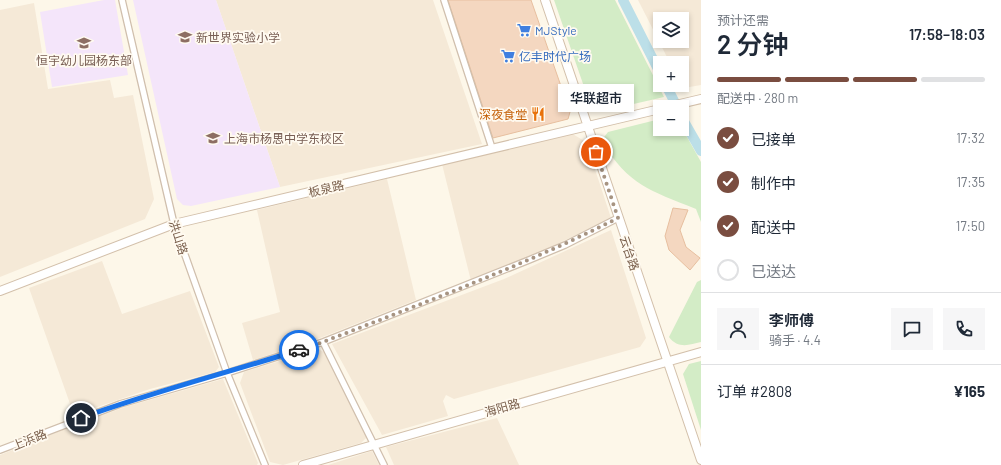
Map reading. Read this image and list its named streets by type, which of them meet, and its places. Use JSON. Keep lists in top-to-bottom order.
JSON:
{
  "streets": {
    "street": [
      "板泉路",
      "洪山路",
      "云台路",
      "海阳路",
      "上浜路"
    ]
  },
  "crossings": [
    ["板泉路", "洪山路"],
    ["板泉路", "云台路"],
    ["洪山路", "上浜路"],
    ["云台路", "海阳路"],
    ["云台路", "上浜路"]
  ],
  "places": {
    "supermarket": ["MJStyle", "亿丰时代广场"],
    "school or university": ["新世界实验小学", "恒宇幼儿园杨东部", "上海市杨思中学东校区"],
    "restaurant": ["深夜食堂"],
    "other": ["华联超市"]
  },
  "page": {
    "heading": ["2 分钟", "预计还需", "17:58–18:03"],
    "panel": [
      "李师傅",
      "骑手 · 4.4",
      "订单 #2808",
      "¥165"
    ],
    "map_buttons": ["+", "−"],
    "bar": "配送中 · 280 m",
    "bubble": "华联超市",
    "list": [
      ["已接单", "17:32"],
      ["制作中", "17:35"],
      ["配送中", "17:50"],
      "已送达"
    ]
  }
}
